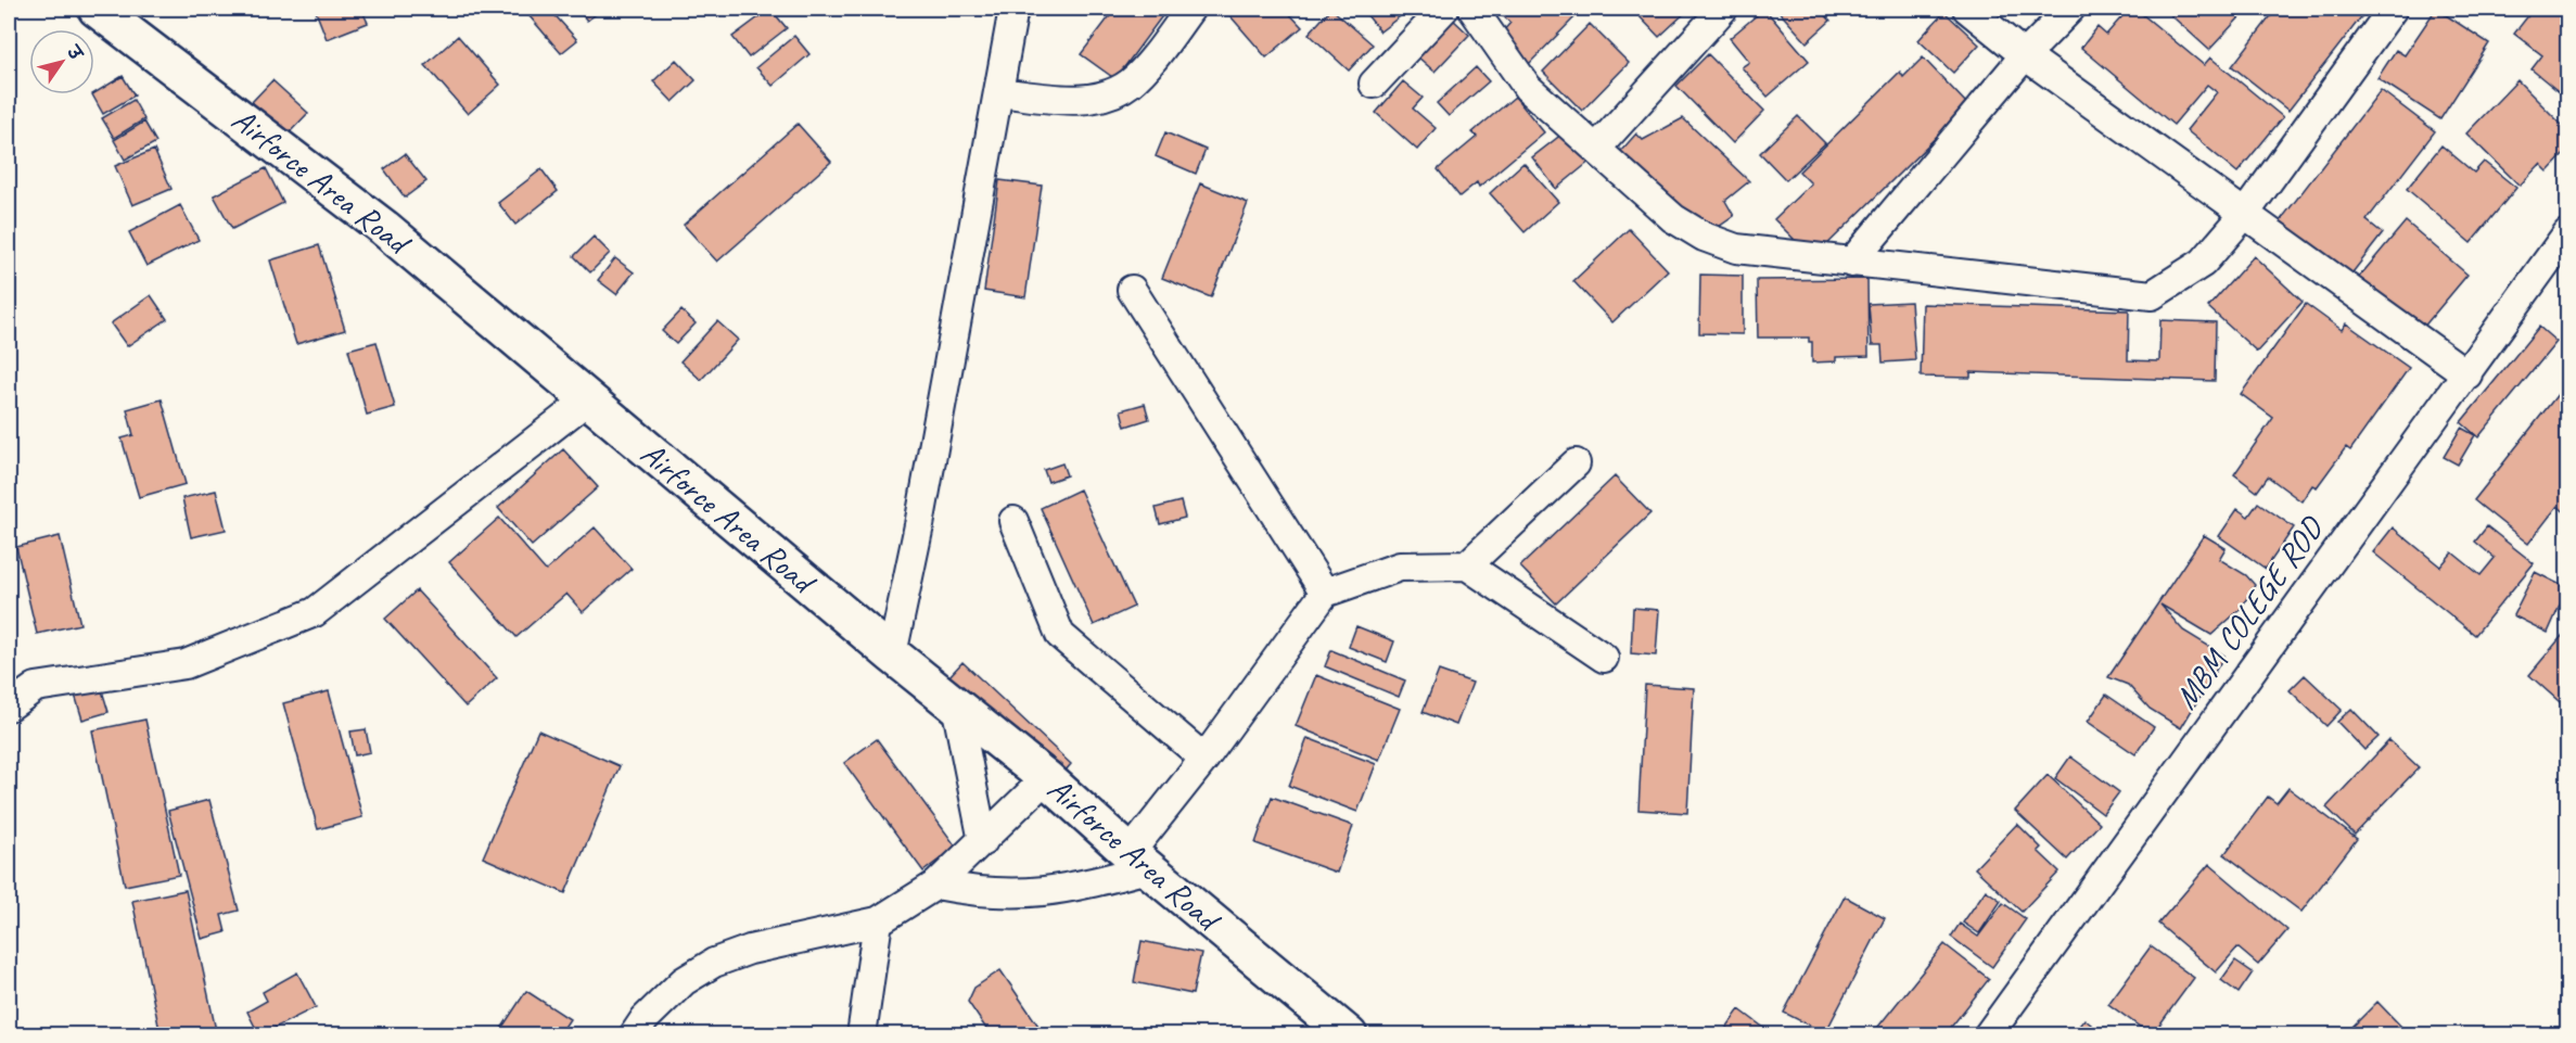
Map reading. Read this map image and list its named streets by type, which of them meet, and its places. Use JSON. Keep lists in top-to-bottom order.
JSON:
{
  "streets": {
    "street": ["Airforce Area Road", "MBM COLEGE ROD"]
  },
  "north": "top right"
}
